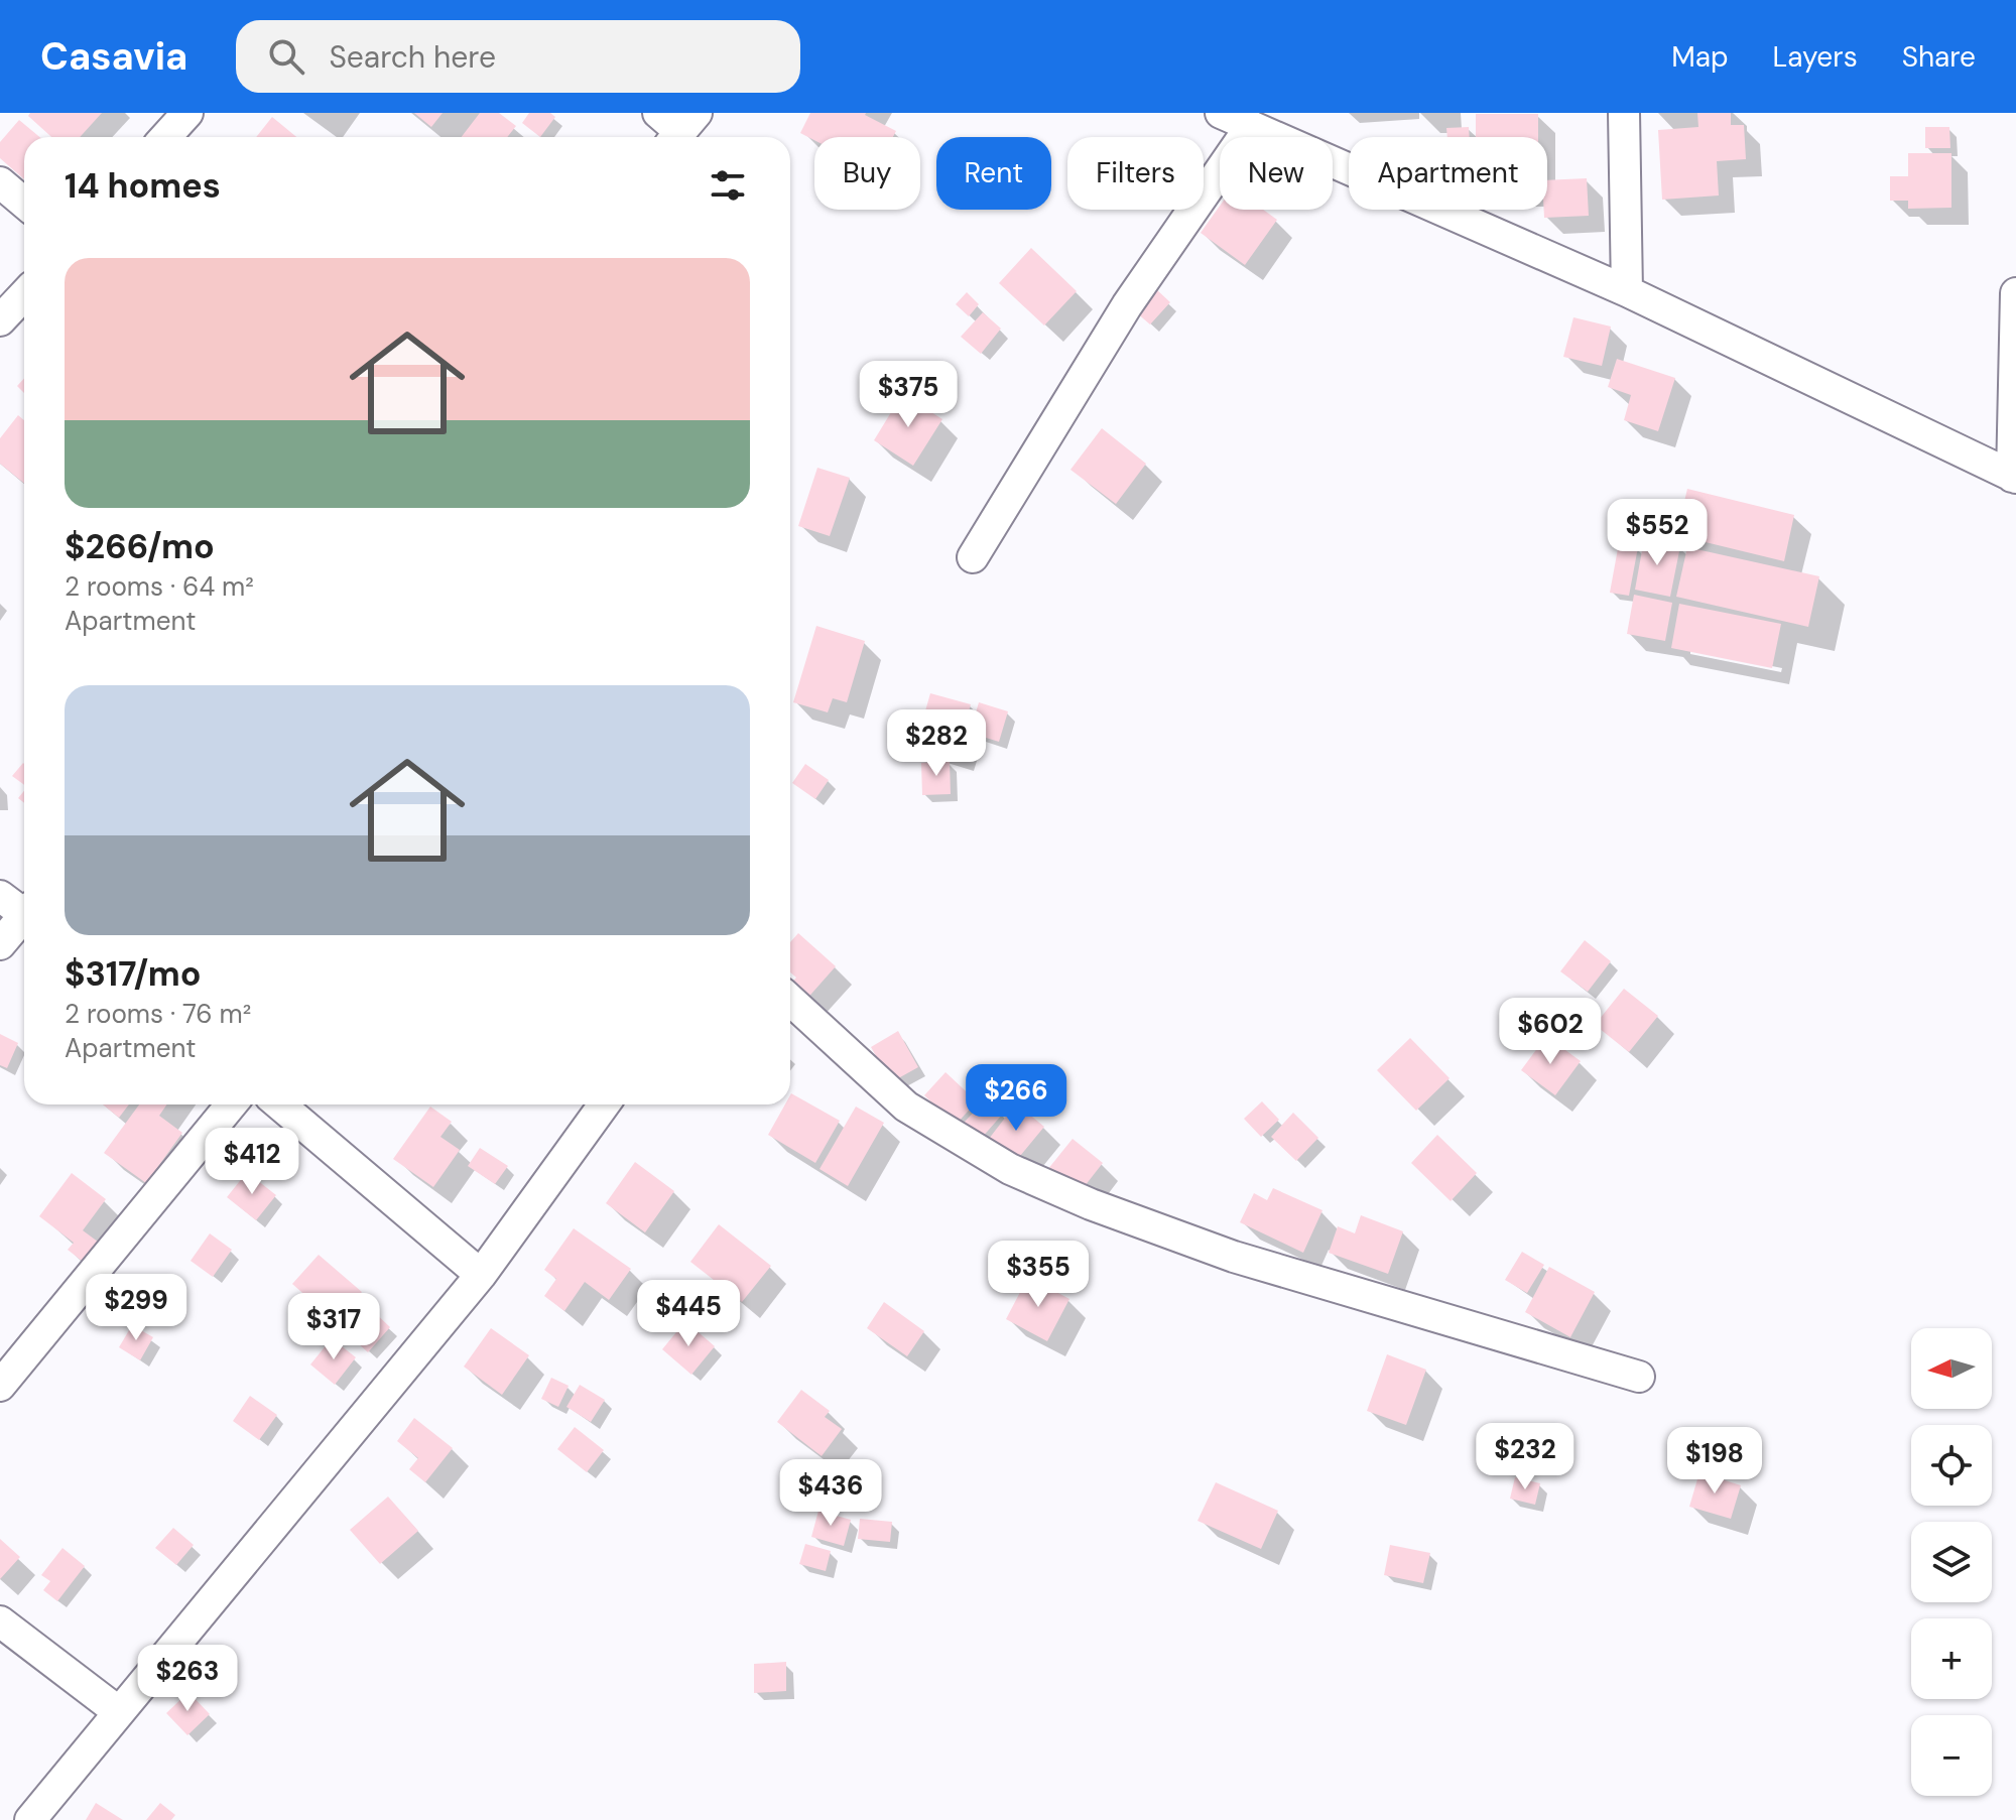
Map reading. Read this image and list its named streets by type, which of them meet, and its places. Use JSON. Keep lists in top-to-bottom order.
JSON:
{
  "north": "left",
  "page": {
    "header": "Casavia",
    "search": "Search here",
    "nav": ["Map", "Layers", "Share"],
    "chip": [
      "Buy",
      "Rent",
      "Filters",
      "New",
      "Apartment"
    ],
    "heading": "14 homes",
    "list": [
      {
        "name": "$266/mo",
        "note": "2 rooms · 64 m² · Apartment"
      },
      {
        "name": "$317/mo",
        "note": "2 rooms · 76 m² · Apartment"
      }
    ],
    "price": [
      "$375",
      "$552",
      "$282",
      "$602",
      "$266",
      "$412",
      "$355",
      "$299",
      "$445",
      "$317",
      "$232",
      "$198",
      "$436",
      "$263"
    ],
    "map_buttons": ["+", "−"]
  }
}
